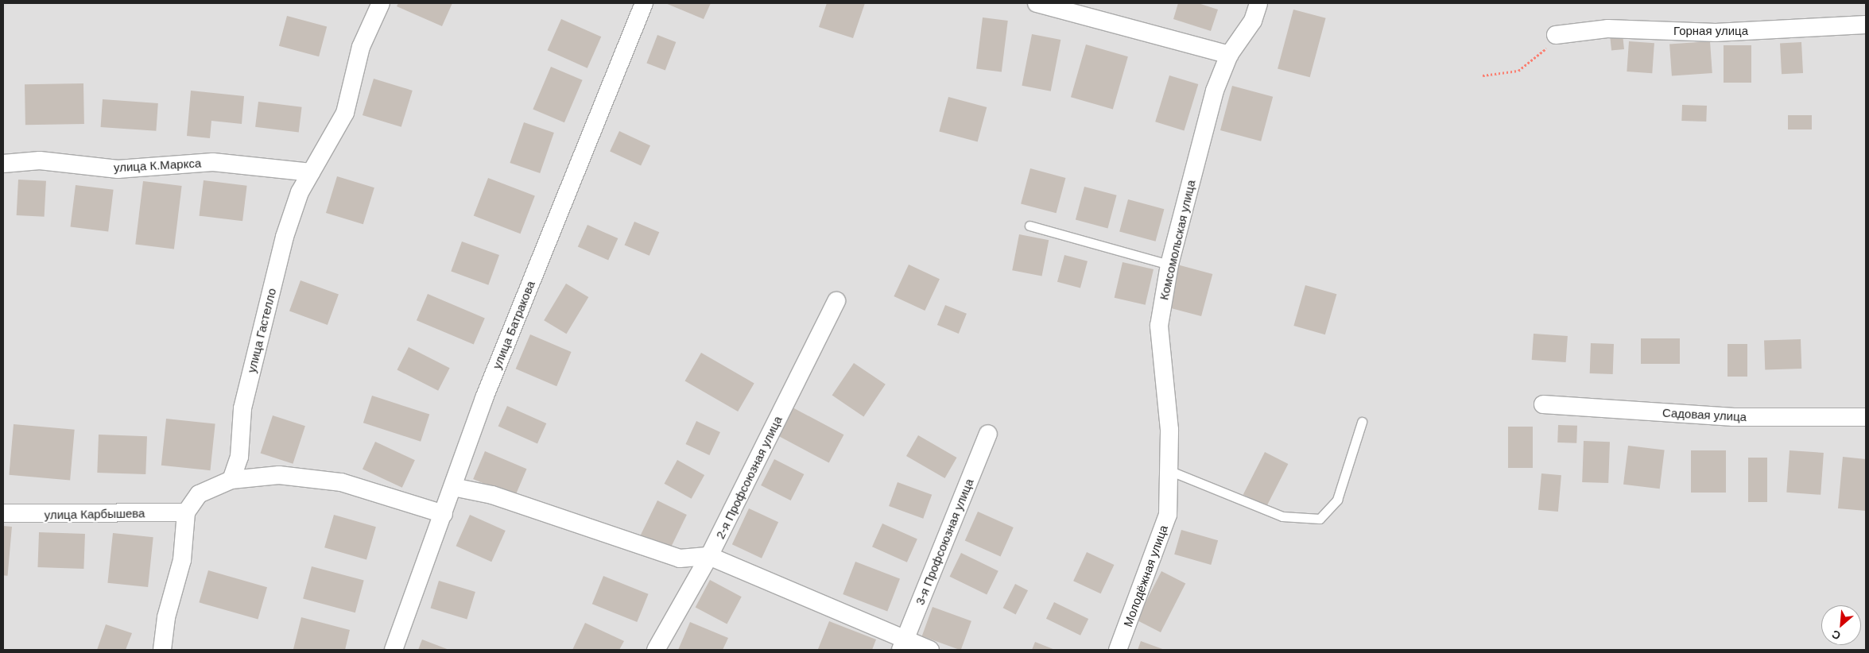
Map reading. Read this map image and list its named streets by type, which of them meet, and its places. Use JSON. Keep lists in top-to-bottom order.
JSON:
{
  "streets": {
    "street": [
      "Горная улица",
      "улица К.Маркса",
      "Комсомольская улица",
      "улица Батракова",
      "улица Гастелло",
      "Садовая улица",
      "2-я Профсоюзная улица",
      "улица Карбышева",
      "3-я Профсоюзная улица",
      "Молодёжная улица"
    ]
  },
  "crossings": [
    ["улица К.Маркса", "улица Гастелло"],
    ["Комсомольская улица", "Молодёжная улица"]
  ],
  "north": "bottom left"
}
